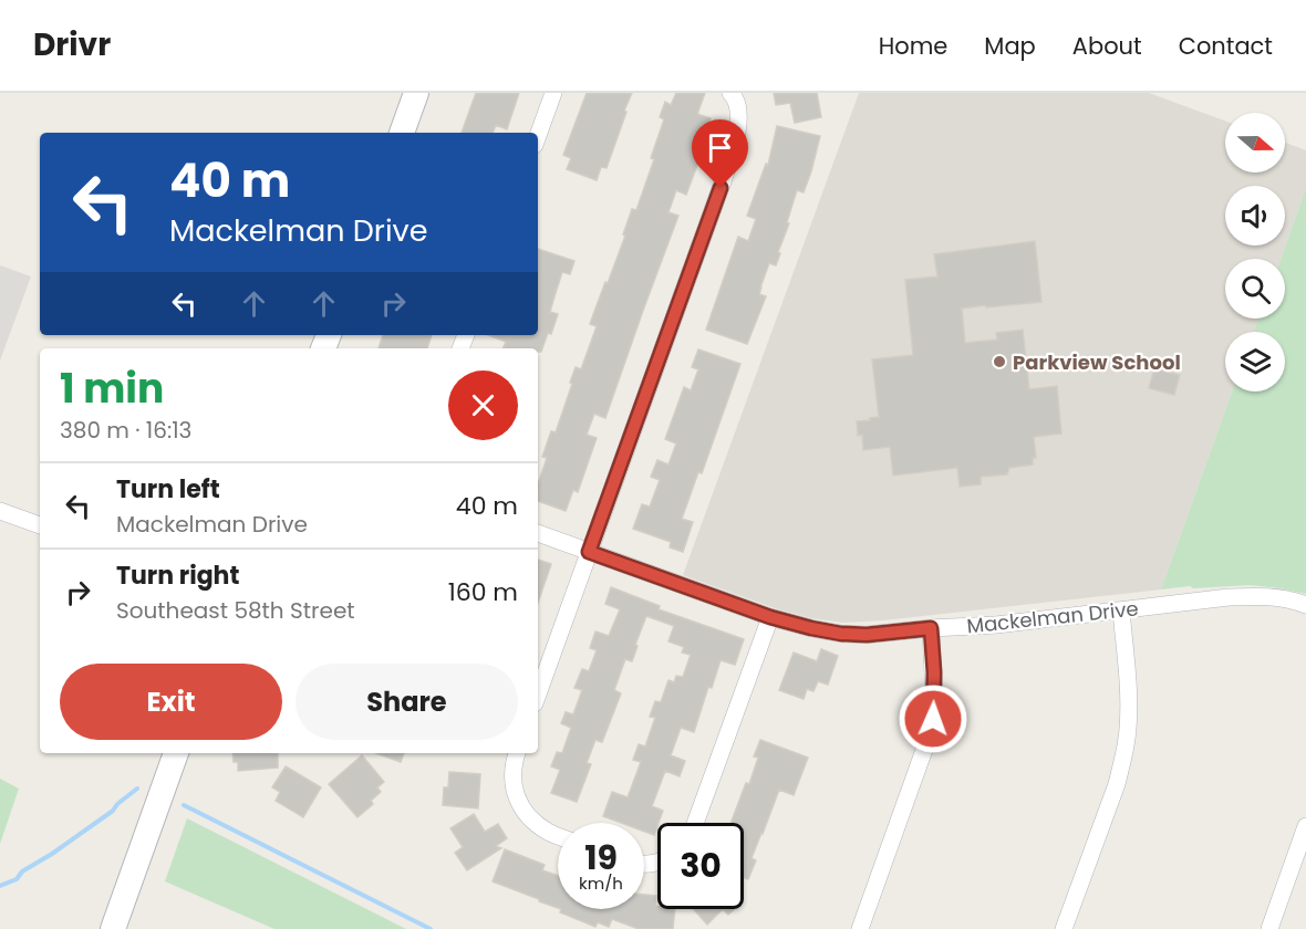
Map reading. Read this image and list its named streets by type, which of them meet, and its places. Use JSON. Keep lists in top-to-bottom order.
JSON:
{
  "streets": {
    "street": ["Mackelman Drive"]
  },
  "places": ["Parkview School"],
  "north": "right",
  "page": {
    "header": "Drivr",
    "nav": [
      "Home",
      "Map",
      "About",
      "Contact"
    ],
    "turn": ["40 m", "Mackelman Drive"],
    "heading": ["1 min", "380 m · 16:13"],
    "list": [
      {
        "name": "Turn left",
        "note": "Mackelman Drive",
        "value": "40 m"
      },
      {
        "name": "Turn right",
        "note": "Southeast 58th Street",
        "value": "160 m"
      }
    ],
    "buttons": ["Exit", "Share"],
    "speed": "19 km/h",
    "limit": "30"
  }
}
